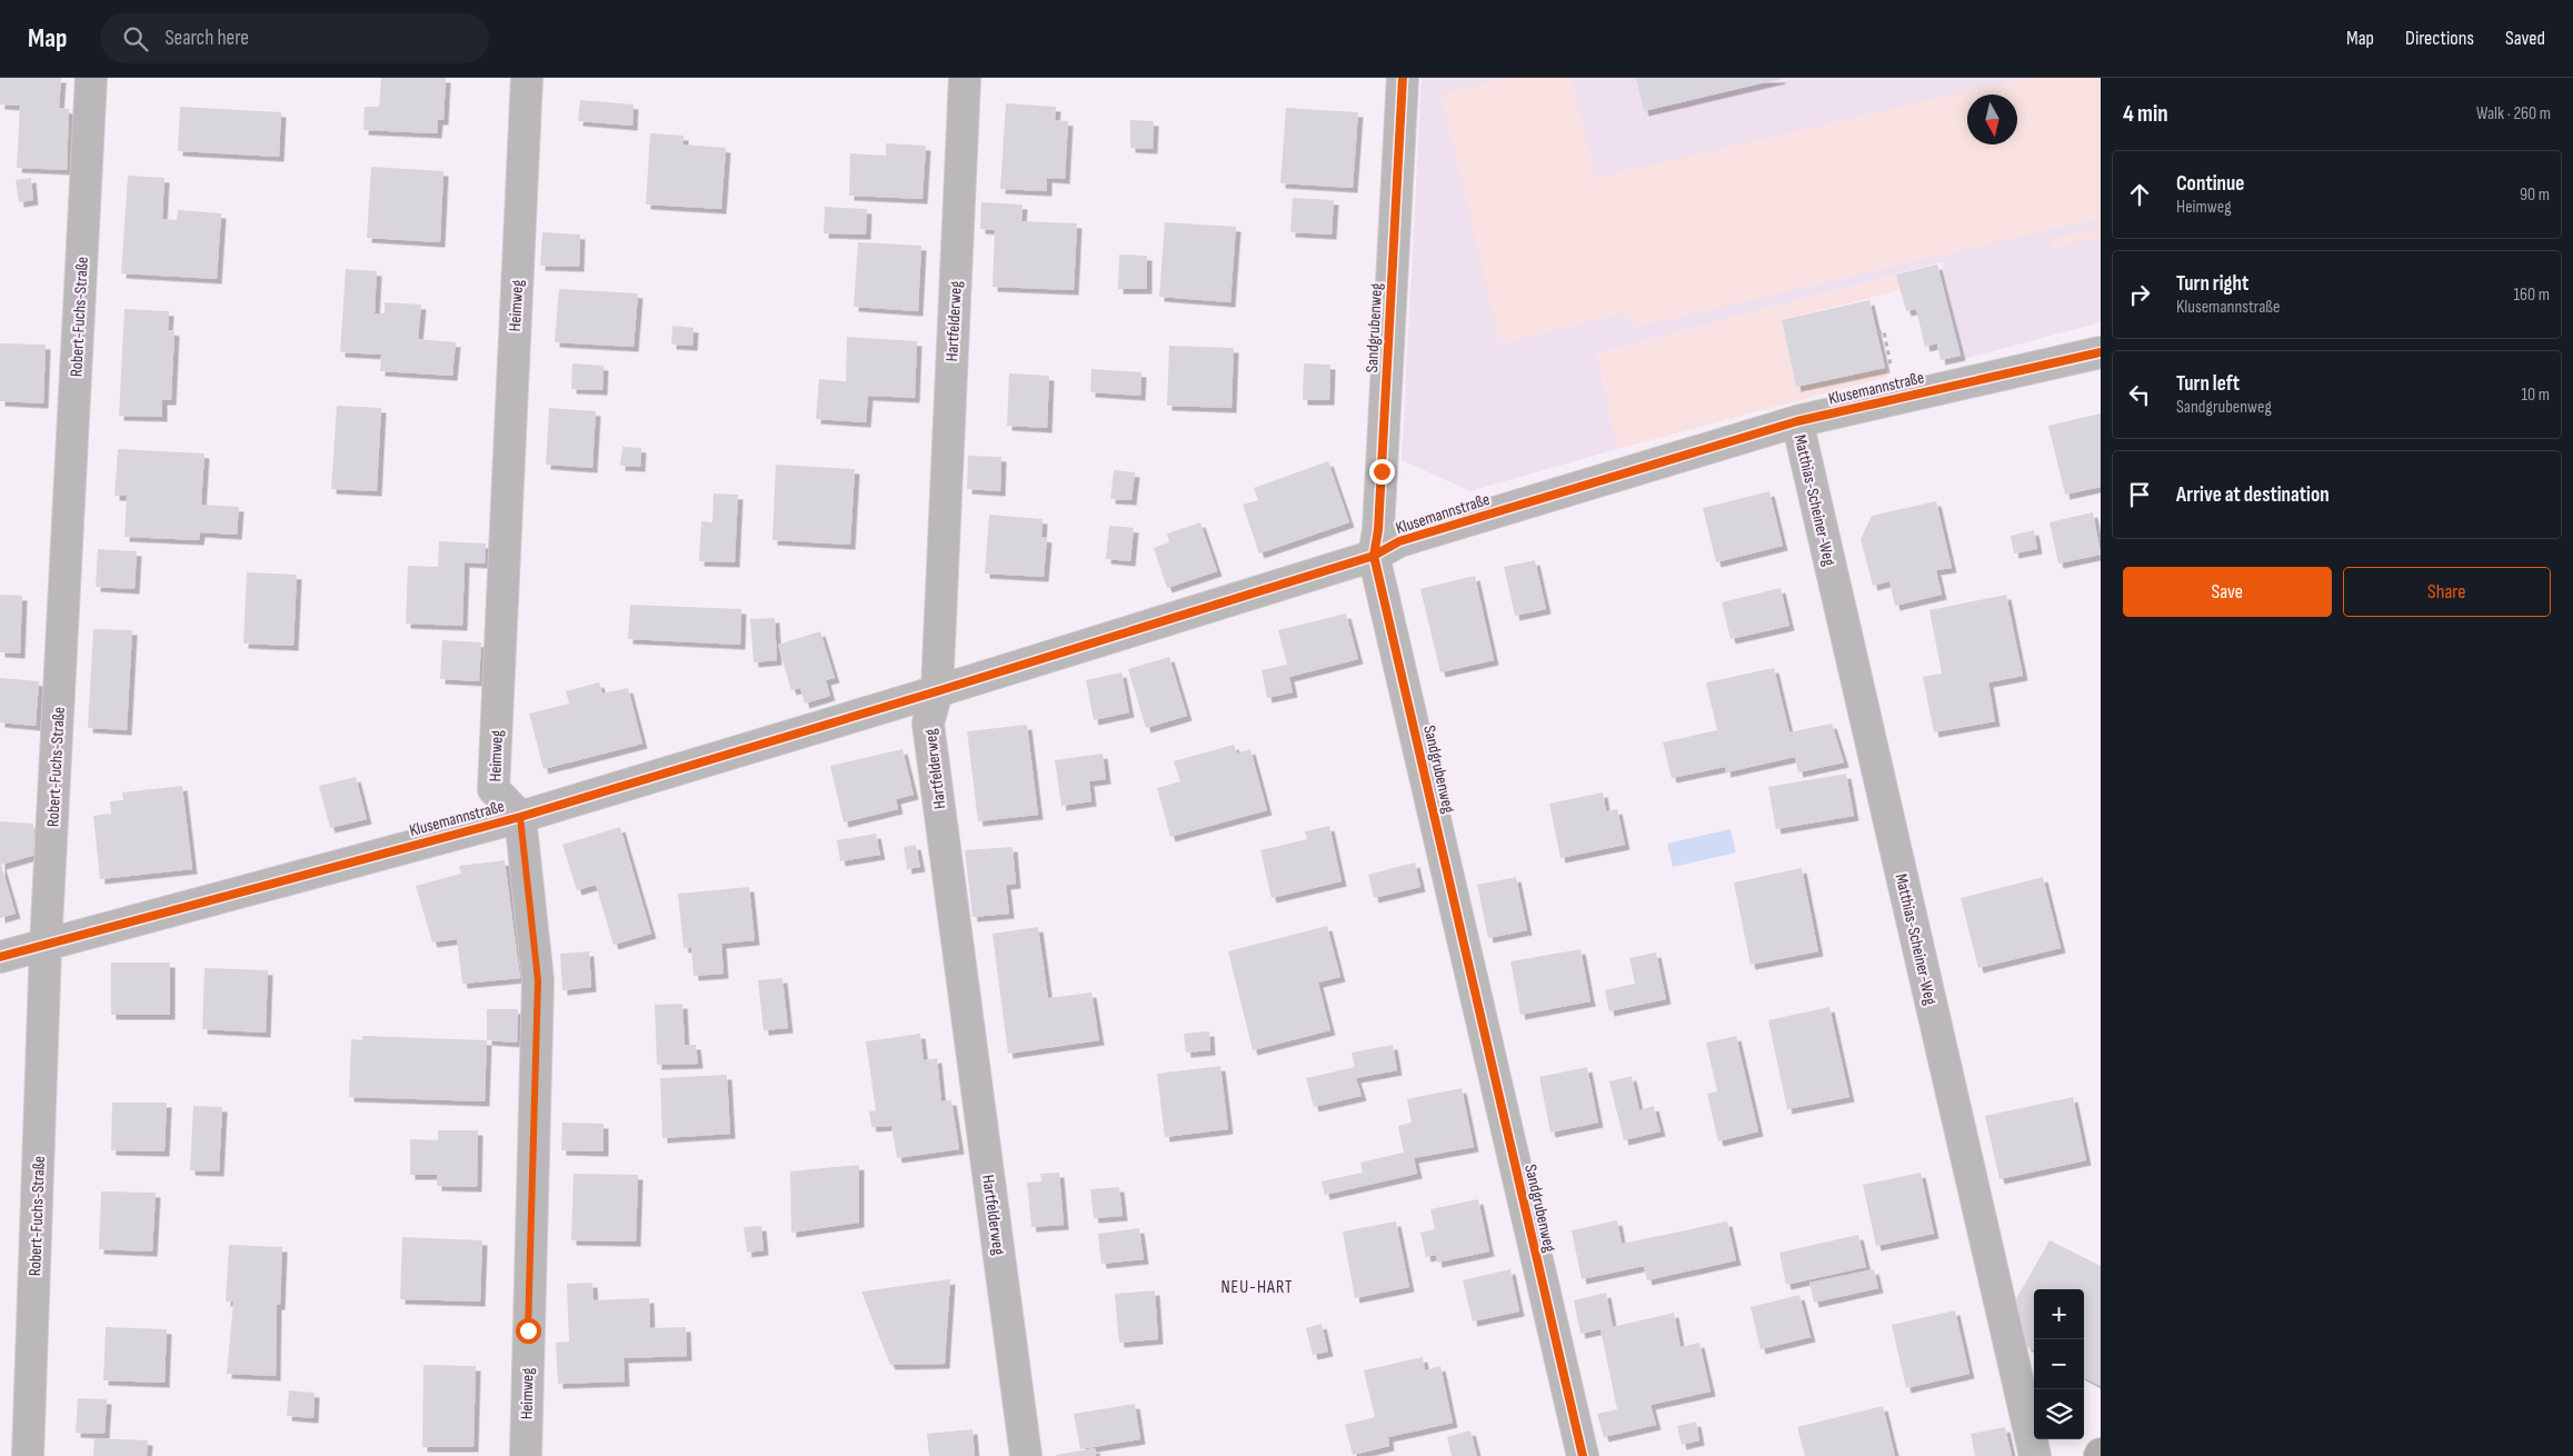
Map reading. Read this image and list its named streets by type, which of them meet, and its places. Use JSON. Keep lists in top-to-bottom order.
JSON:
{
  "streets": {
    "street": [
      "Heimweg",
      "Robert-Fuchs-Straße",
      "Hartfelderweg",
      "Sandgrubenweg",
      "Klusemannstraße",
      "Matthias-Scheiner-Weg"
    ]
  },
  "crossings": [
    ["Heimweg", "Klusemannstraße"],
    ["Robert-Fuchs-Straße", "Klusemannstraße"],
    ["Hartfelderweg", "Klusemannstraße"],
    ["Sandgrubenweg", "Klusemannstraße"],
    ["Klusemannstraße", "Matthias-Scheiner-Weg"]
  ],
  "districts": ["NEU-HART"],
  "north": "bottom",
  "page": {
    "header": "Map",
    "search": "Search here",
    "nav": ["Map", "Directions", "Saved"],
    "heading": ["4 min", "Walk · 260 m"],
    "list": [
      ["Continue", "Heimweg", "90 m"],
      ["Turn right", "Klusemannstraße", "160 m"],
      ["Turn left", "Sandgrubenweg", "10 m"],
      "Arrive at destination"
    ],
    "buttons": ["Save", "Share"],
    "map_buttons": ["+", "−"]
  }
}
